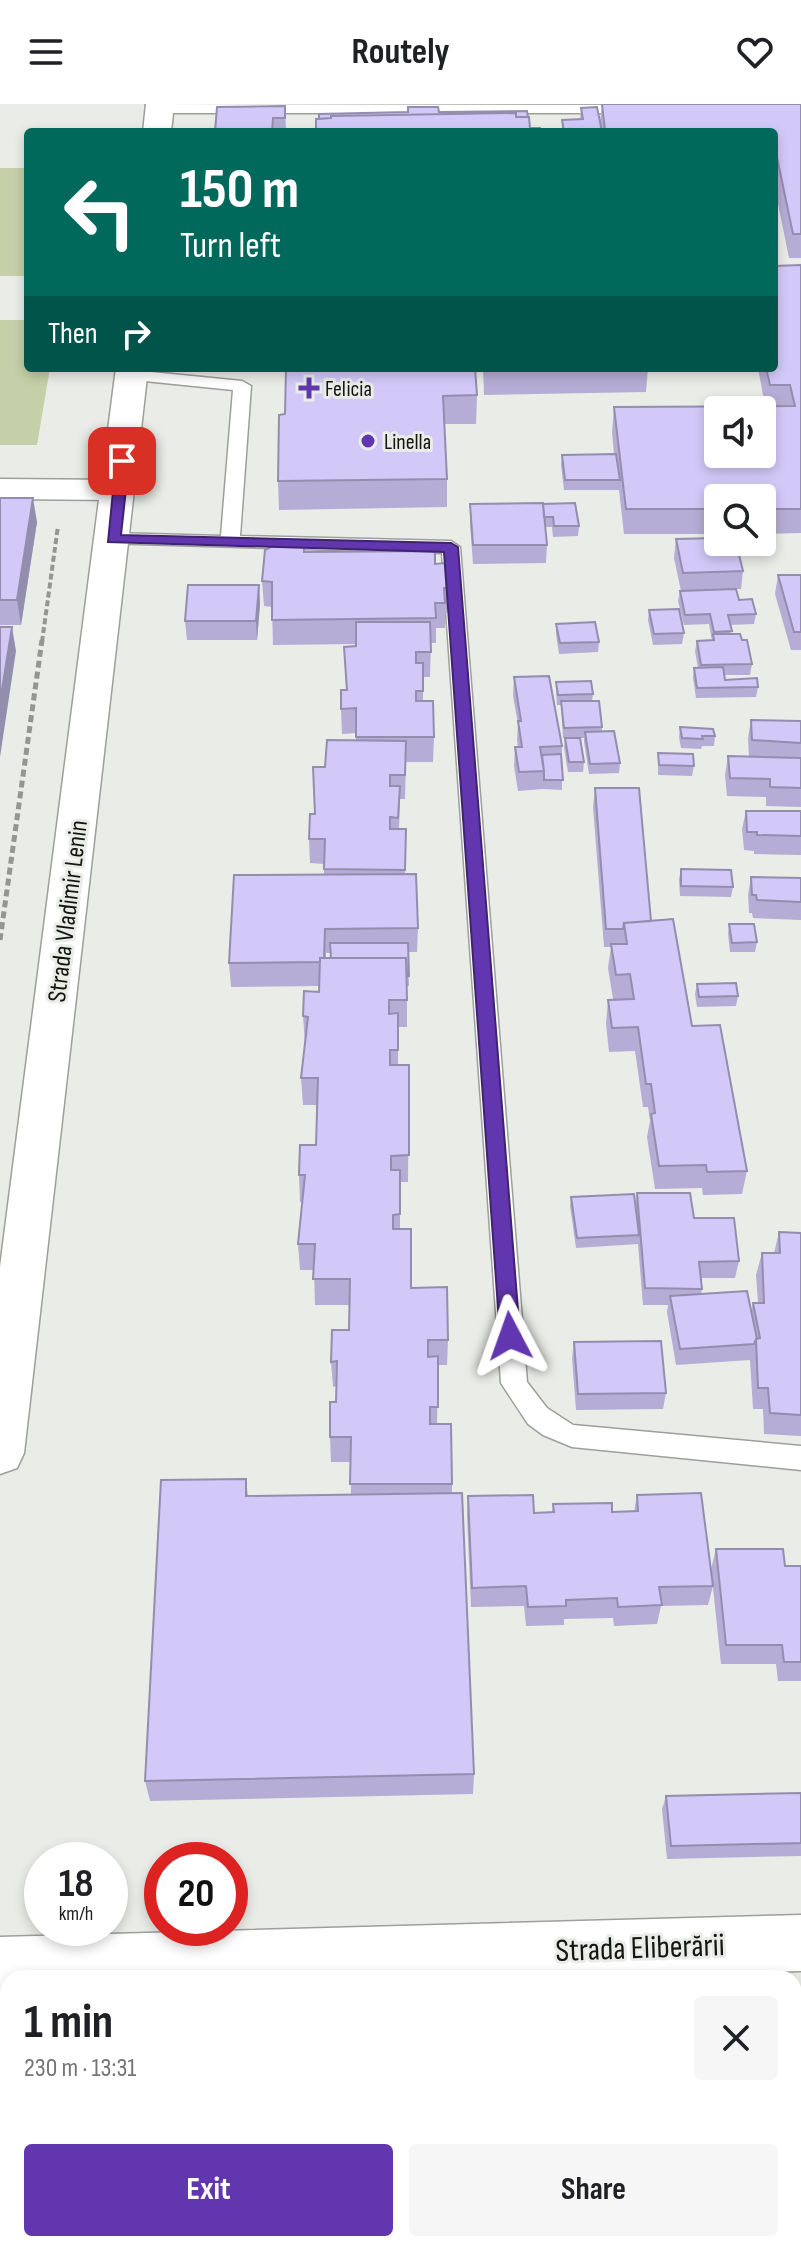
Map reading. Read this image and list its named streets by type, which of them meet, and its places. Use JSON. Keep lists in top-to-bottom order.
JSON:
{
  "streets": {
    "main road": ["Strada Vladimir Lenin", "Strada Eliberării"]
  },
  "places": {
    "health": ["Felicia"],
    "other": ["Linella"]
  },
  "page": {
    "header": "Routely",
    "turn": ["150 m", "Turn left"],
    "then": "Then",
    "speed": "18 km/h",
    "limit": "20",
    "heading": ["1 min", "230 m · 13:31"],
    "buttons": ["Exit", "Share"]
  }
}
